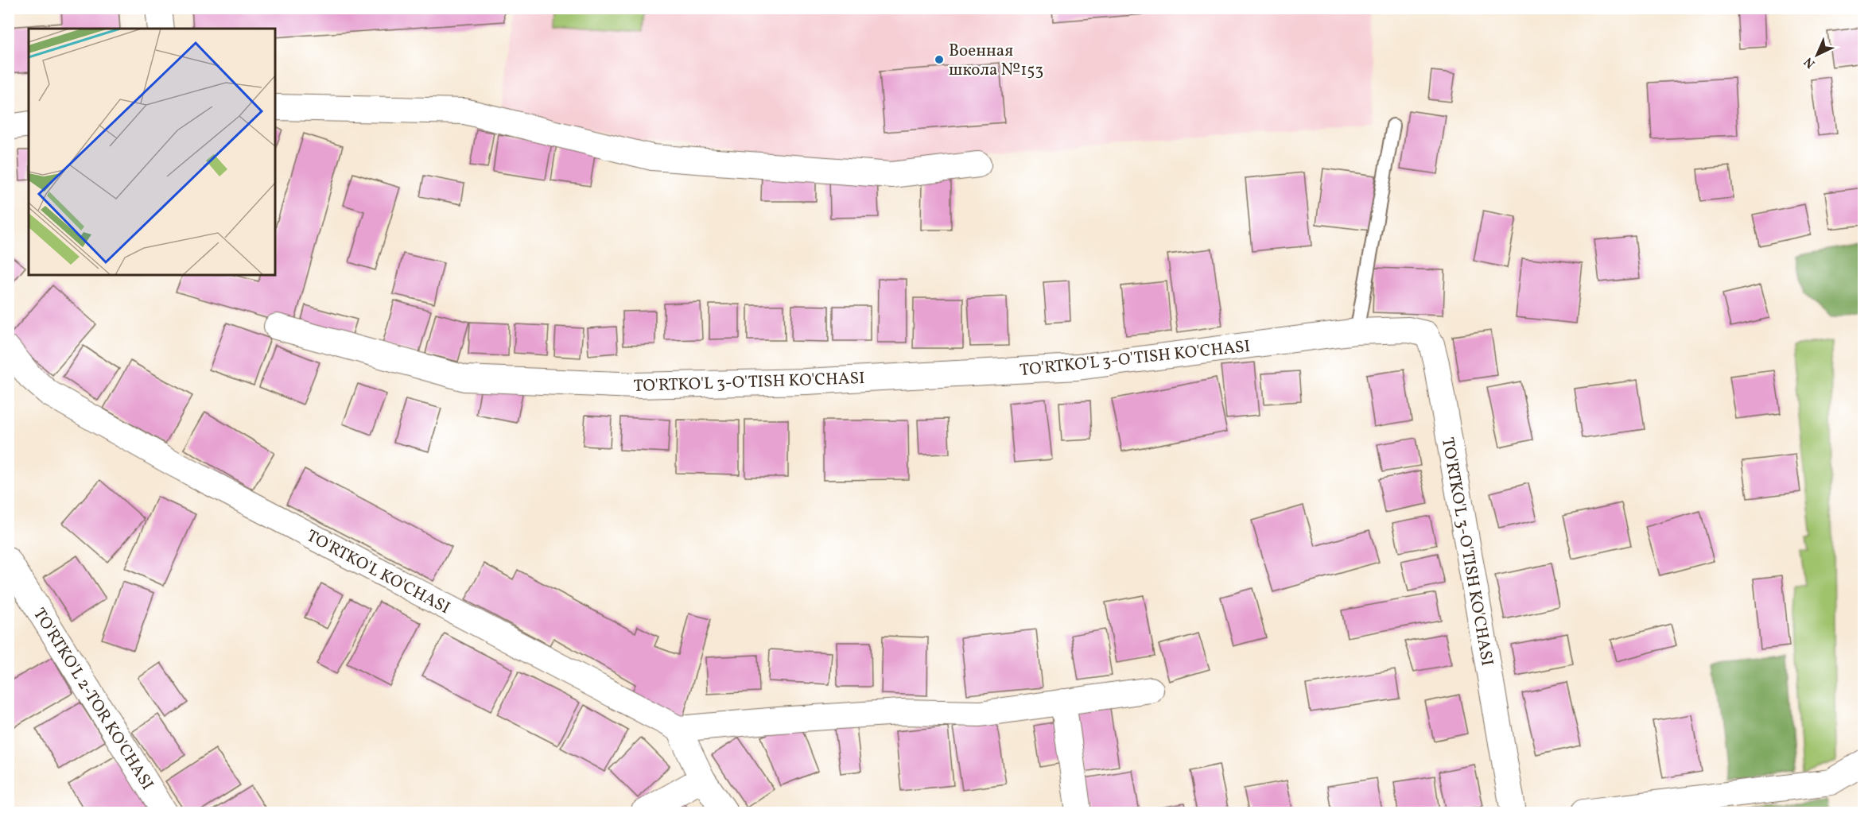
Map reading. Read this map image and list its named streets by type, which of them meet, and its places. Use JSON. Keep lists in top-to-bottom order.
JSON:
{
  "streets": {
    "street": ["TO'RTKO'L 3-O'TISH KO'CHASI", "TO'RTKO'L KO'CHASI", "TO'RTKO'L 2-TOR KO'CHASI"]
  },
  "places": ["Военная школа №153"],
  "north": "bottom left"
}
